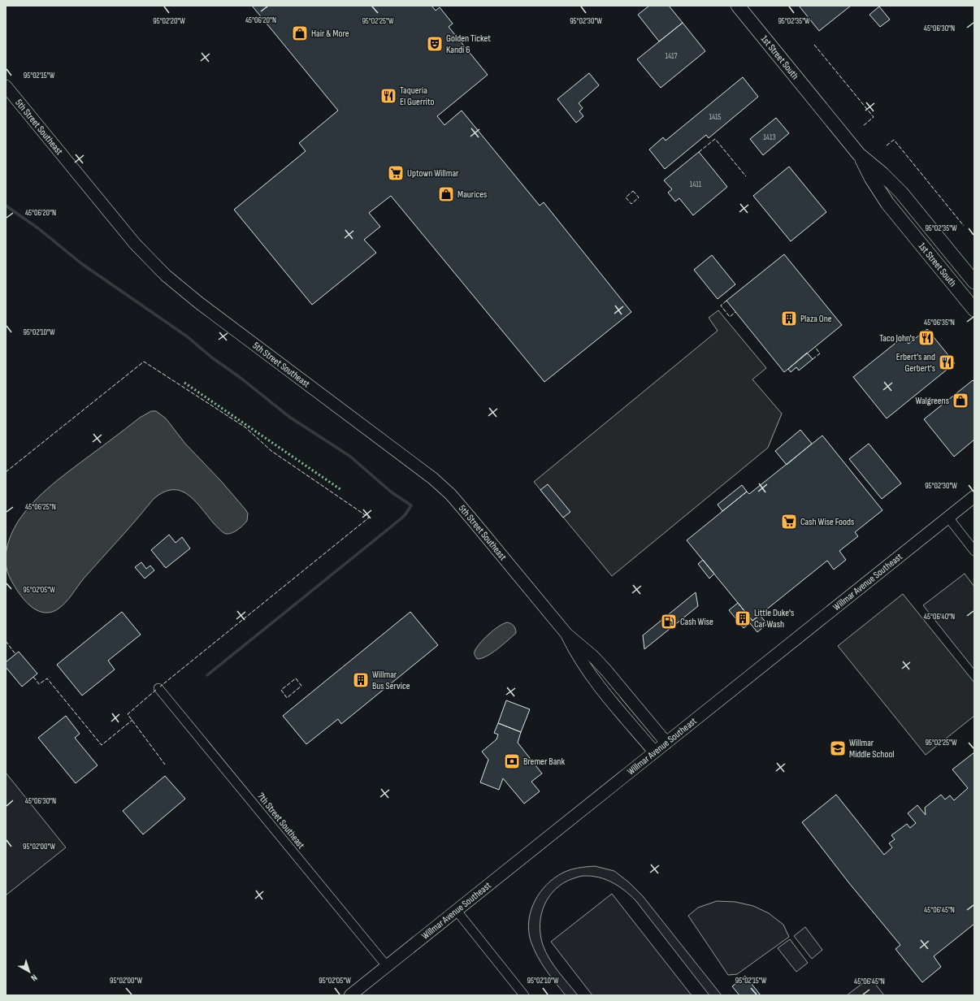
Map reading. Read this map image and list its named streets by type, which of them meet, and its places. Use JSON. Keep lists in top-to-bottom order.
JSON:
{
  "streets": {
    "main road": ["1st Street South"],
    "street": ["5th Street Southeast", "Willmar Avenue Southeast", "7th Street Southeast"]
  },
  "crossings": [
    ["5th Street Southeast", "Willmar Avenue Southeast"],
    ["Willmar Avenue Southeast", "7th Street Southeast"]
  ],
  "places": {
    "shop": ["Hair & More", "Maurices", "Walgreens"],
    "theatre": ["Golden Ticket Kandi 6"],
    "restaurant": ["Taqueria El Guerrito", "Taco John's", "Erbert's and Gerbert's"],
    "supermarket": ["Uptown Willmar", "Cash Wise Foods"],
    "building": ["Plaza One", "Little Duke's Car Wash", "Willmar Bus Service"],
    "fuel station": ["Cash Wise"],
    "school or university": ["Willmar Middle School"],
    "bank": ["Bremer Bank"]
  },
  "house_numbers": [
    "1417",
    "1415",
    "1413",
    "1411"
  ],
  "north": "bottom right",
  "coordinates": [
    "45°06'20\"N",
    "95°02'20\"W",
    "95°02'25\"W",
    "95°02'35\"W",
    "95°02'30\"W",
    "45°06'30\"N",
    "95°02'15\"W",
    "45°06'35\"N",
    "95°02'10\"W",
    "45°06'25\"N",
    "95°02'05\"W",
    "45°06'40\"N",
    "95°02'00\"W",
    "45°06'45\"N"
  ]
}
